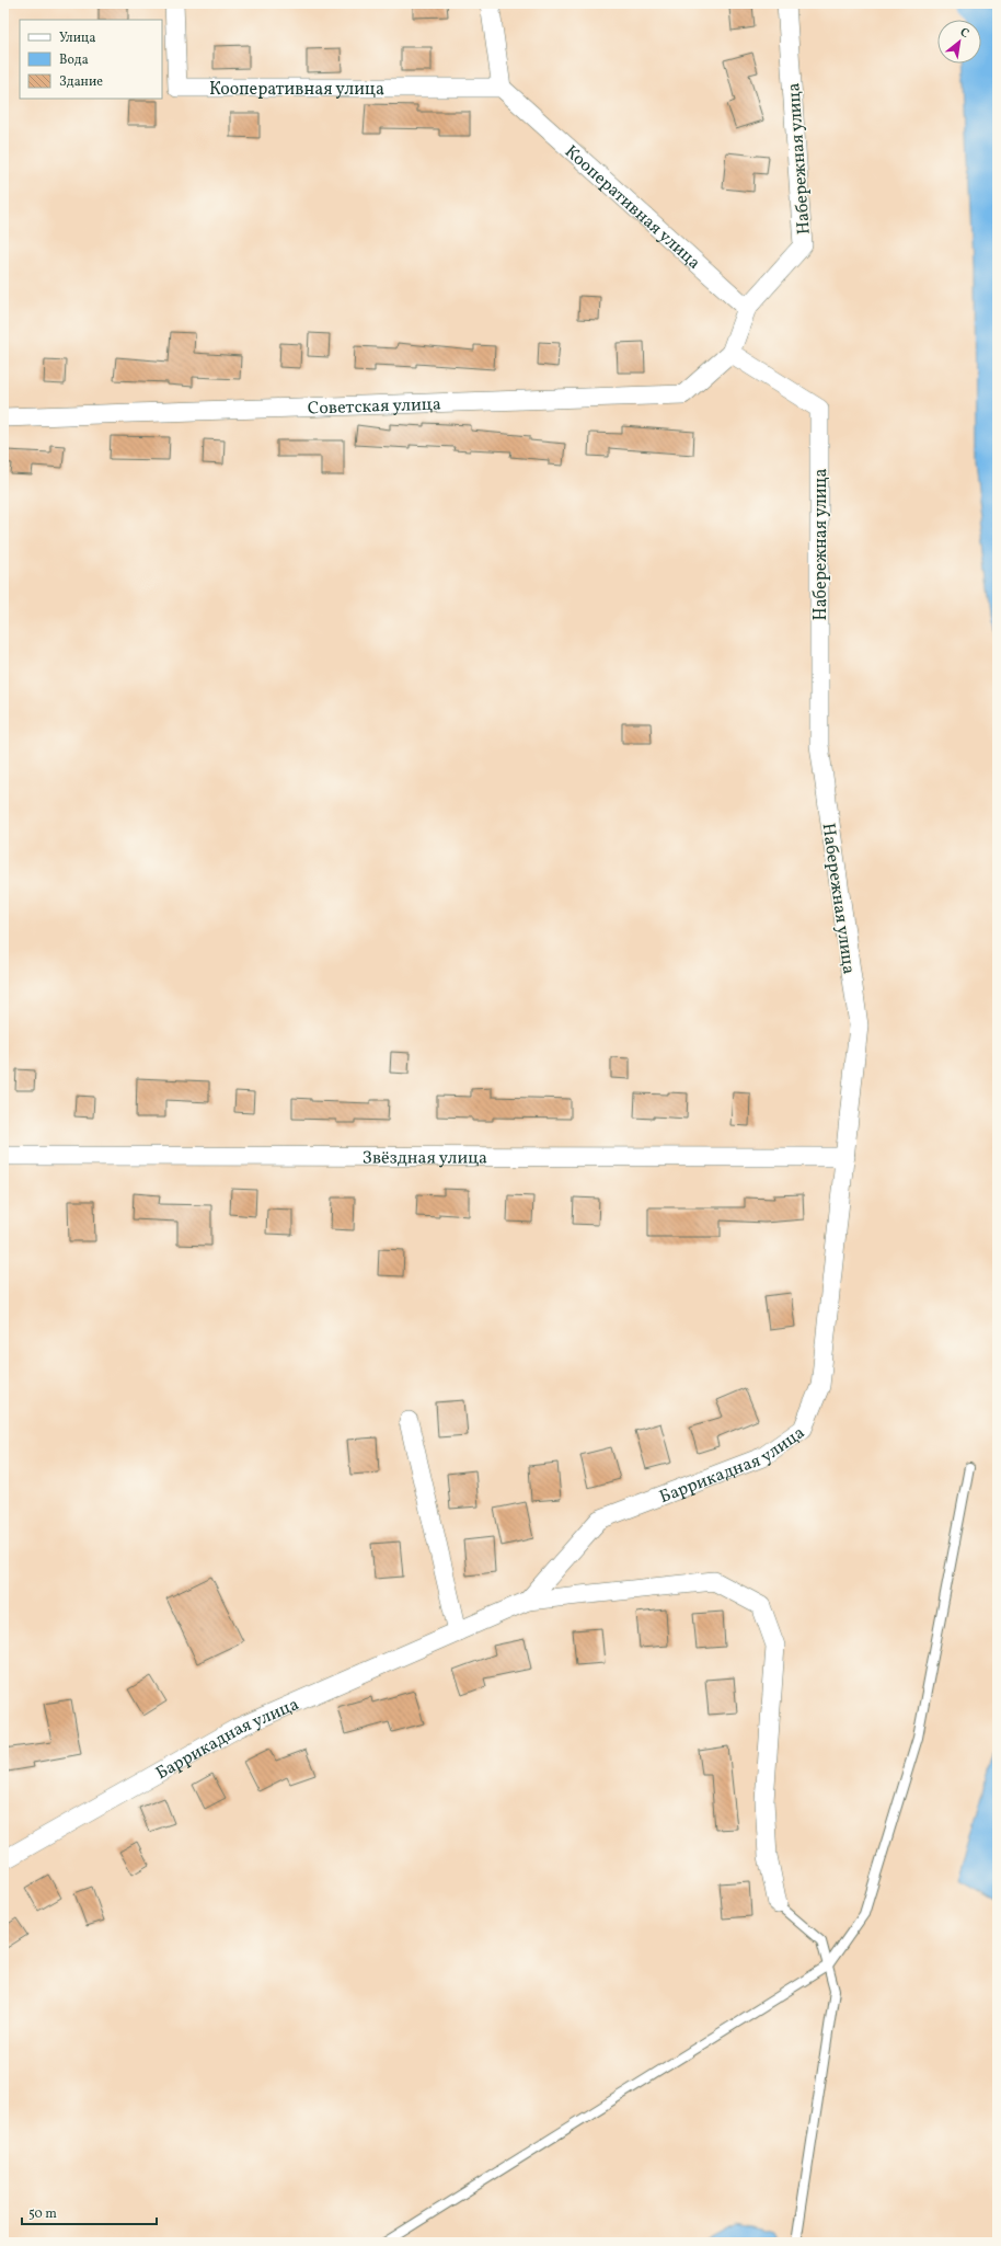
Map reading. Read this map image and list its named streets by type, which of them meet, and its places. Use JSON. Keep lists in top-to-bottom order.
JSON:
{
  "streets": {
    "street": [
      "Кооперативная улица",
      "Набережная улица",
      "Советская улица",
      "Звёздная улица",
      "Баррикадная улица"
    ]
  },
  "crossings": [
    ["Кооперативная улица", "Набережная улица"],
    ["Набережная улица", "Советская улица"],
    ["Набережная улица", "Звёздная улица"],
    ["Набережная улица", "Баррикадная улица"],
    ["Звёздная улица", "Баррикадная улица"]
  ],
  "legend": ["Улица", "Вода", "Здание"],
  "scale_bar": "50 m",
  "north": "top right"
}
